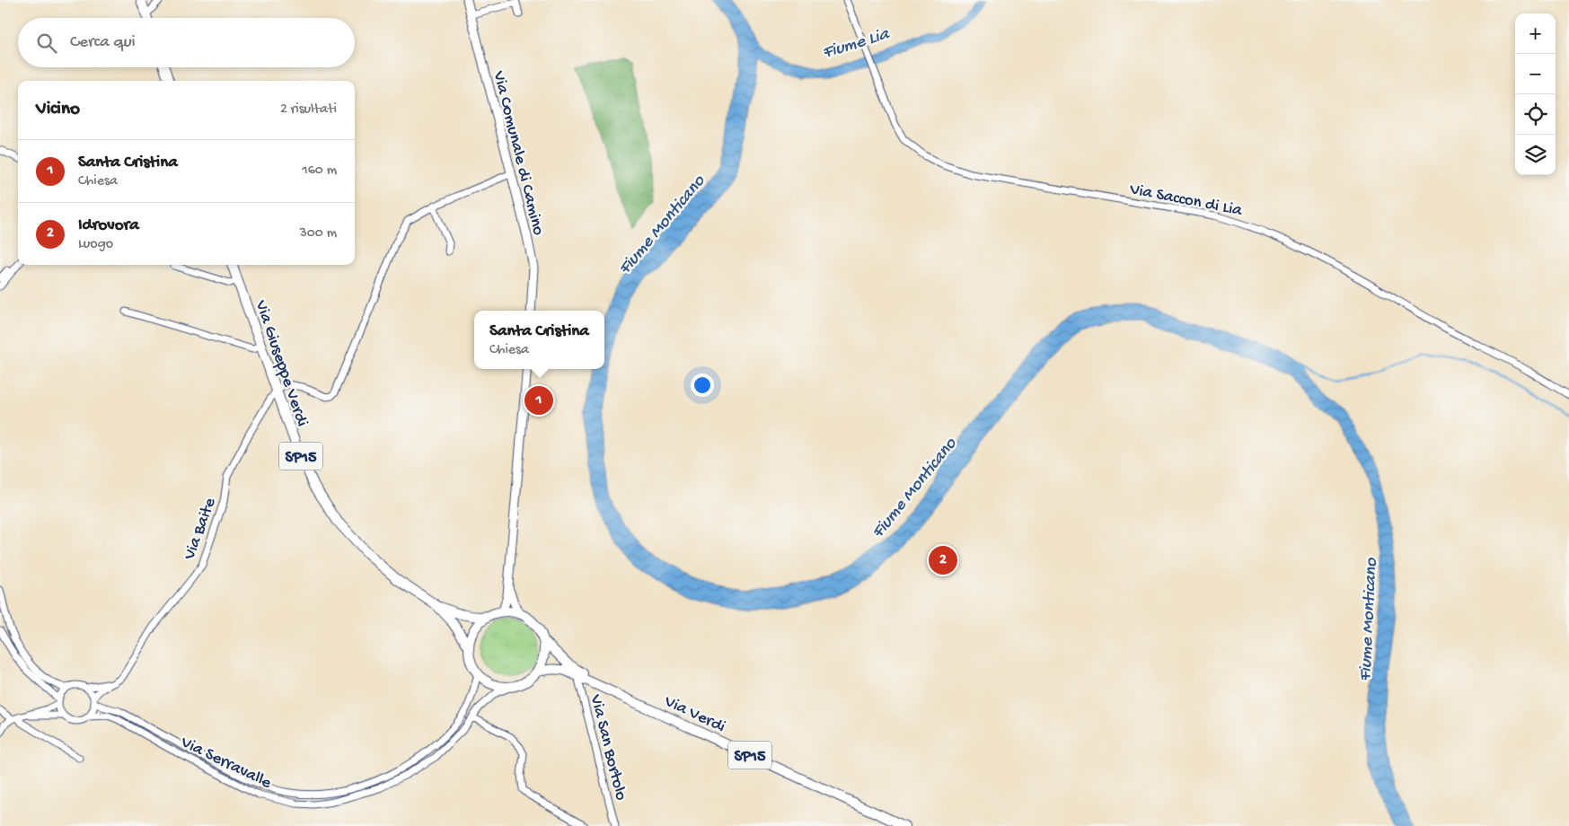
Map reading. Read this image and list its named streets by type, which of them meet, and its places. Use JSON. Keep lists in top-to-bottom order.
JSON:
{
  "streets": {
    "main road": ["Via Giuseppe Verdi", "SP15", "Via Verdi"],
    "street": [
      "Via Comunale di Camino",
      "Via Saccon di Lia",
      "Via Baite",
      "Via San Bortolo",
      "Via Serravalle"
    ]
  },
  "crossings": [
    ["Via Giuseppe Verdi", "SP15"],
    ["Via Giuseppe Verdi", "Via Baite"],
    ["SP15", "Via Verdi"],
    ["SP15", "Via San Bortolo"],
    ["SP15", "Via Serravalle"],
    ["Via Baite", "Via Serravalle"]
  ],
  "water": ["Fiume Lia", "Fiume Monticano"],
  "page": {
    "map_buttons": ["+", "−"],
    "search": "Cerca qui",
    "heading": ["Vicino", "2 risultati"],
    "list": [
      {
        "mark": "1",
        "name": "Santa Cristina",
        "note": "Chiesa",
        "value": "160 m"
      },
      {
        "mark": "2",
        "name": "Idrovora",
        "note": "Luogo",
        "value": "300 m"
      }
    ],
    "popup": ["Santa Cristina", "Chiesa"],
    "pins": ["1", "2"]
  }
}
